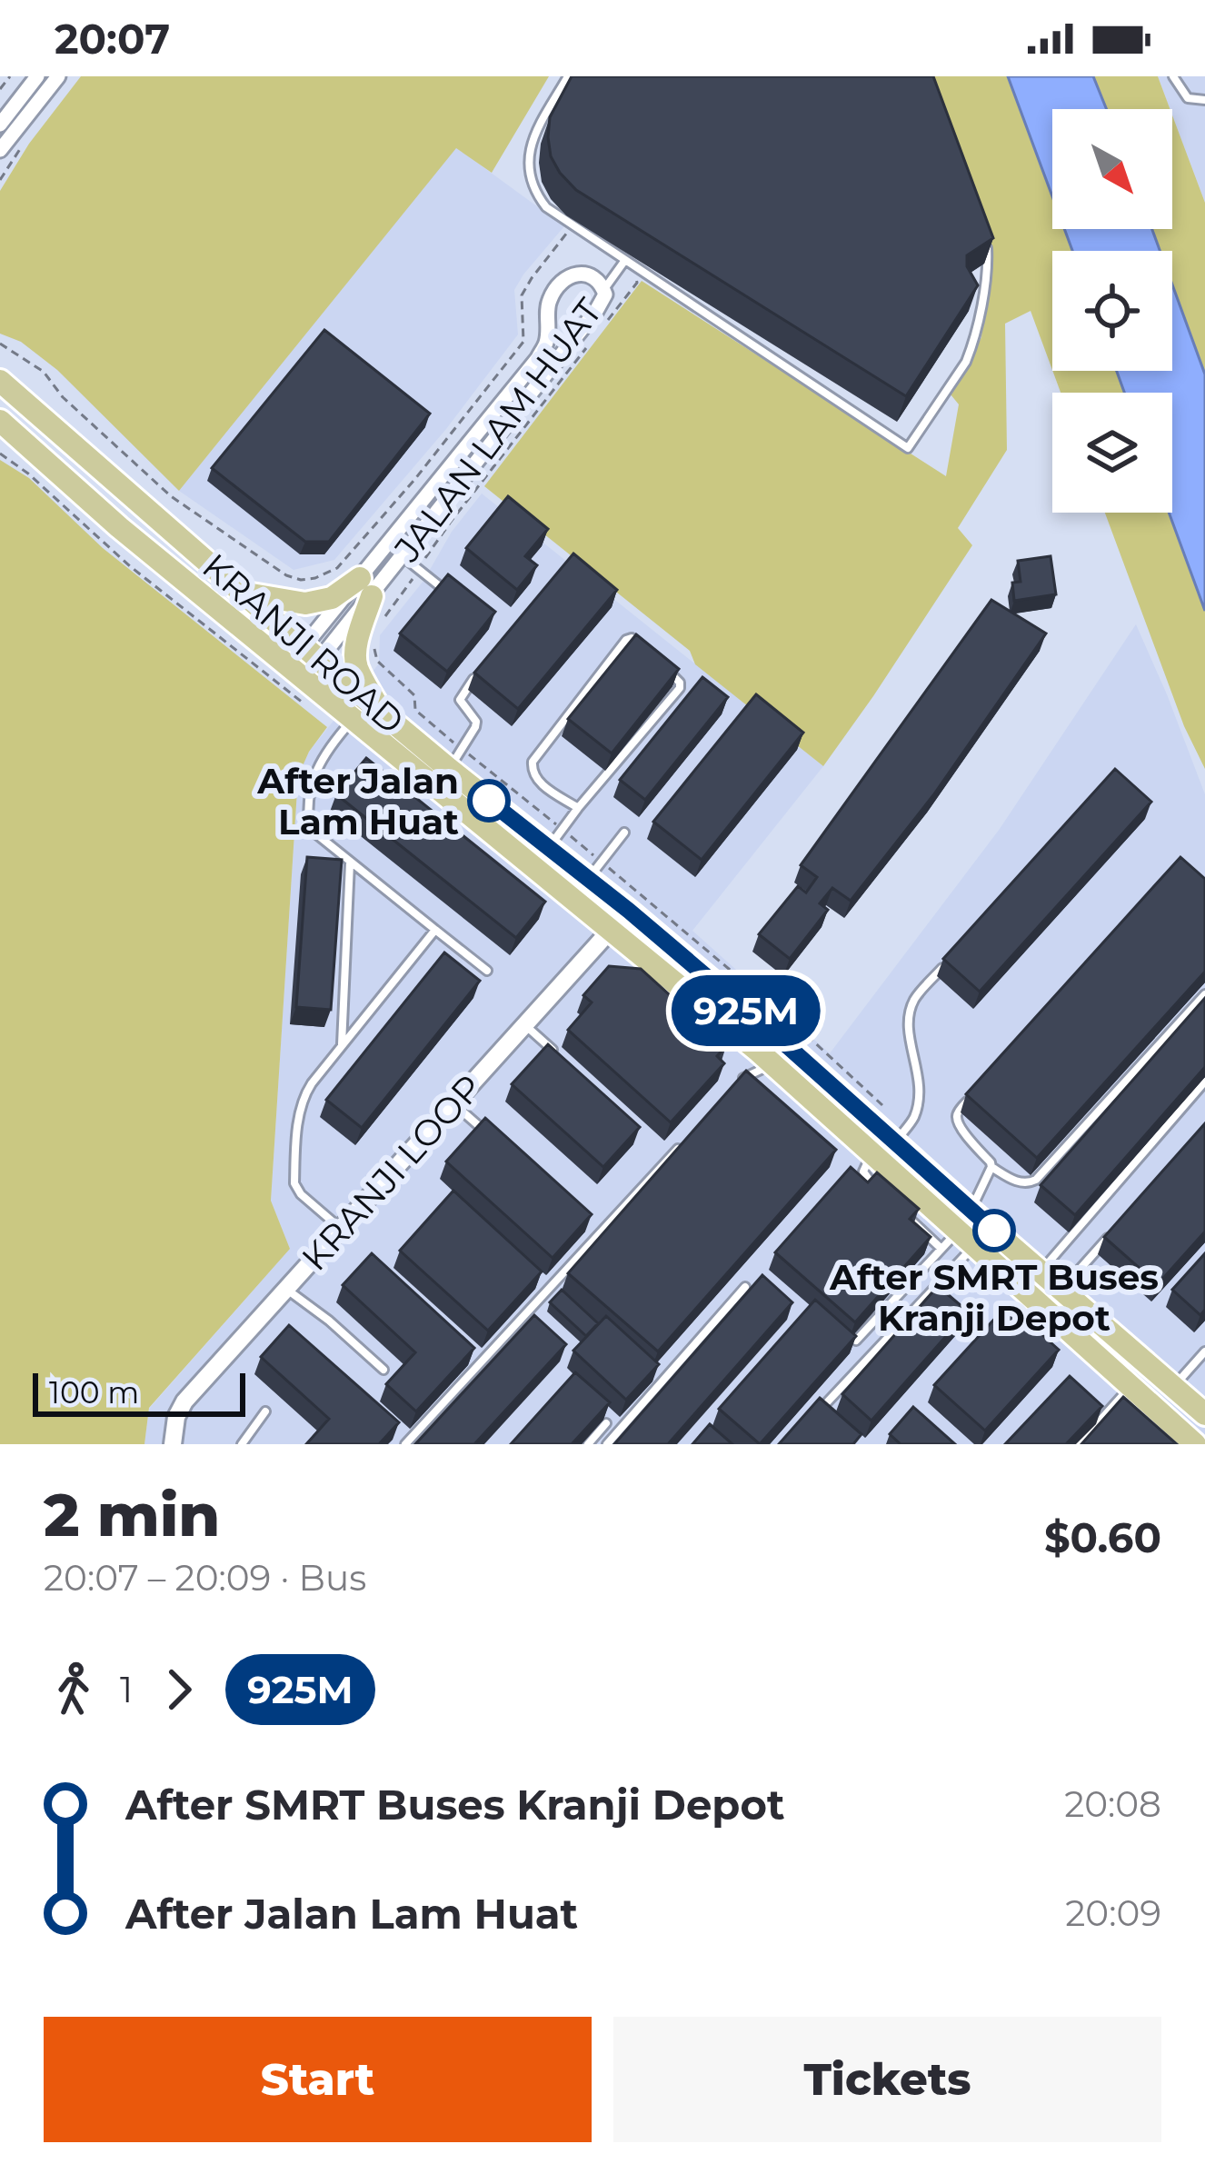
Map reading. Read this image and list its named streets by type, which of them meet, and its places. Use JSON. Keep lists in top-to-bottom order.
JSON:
{
  "streets": {
    "main road": ["KRANJI ROAD"],
    "street": ["JALAN LAM HUAT", "KRANJI LOOP"]
  },
  "crossings": [
    ["JALAN LAM HUAT", "KRANJI ROAD"],
    ["KRANJI ROAD", "KRANJI LOOP"]
  ],
  "places": ["After Jalan Lam Huat", "After SMRT Buses Kranji Depot"],
  "lines": ["bus line 925M"],
  "scale_bar": "100 m",
  "north": "bottom right",
  "page": {
    "status": "20:07",
    "on_map": "925M",
    "scale": "100 m",
    "heading": ["2 min", "20:07 – 20:09 · Bus", "$0.60"],
    "legs": ["1", "925M"],
    "list": [
      {
        "name": "After SMRT Buses Kranji Depot",
        "value": "20:08"
      },
      {
        "name": "After Jalan Lam Huat",
        "value": "20:09"
      }
    ],
    "buttons": ["Start", "Tickets"]
  }
}
